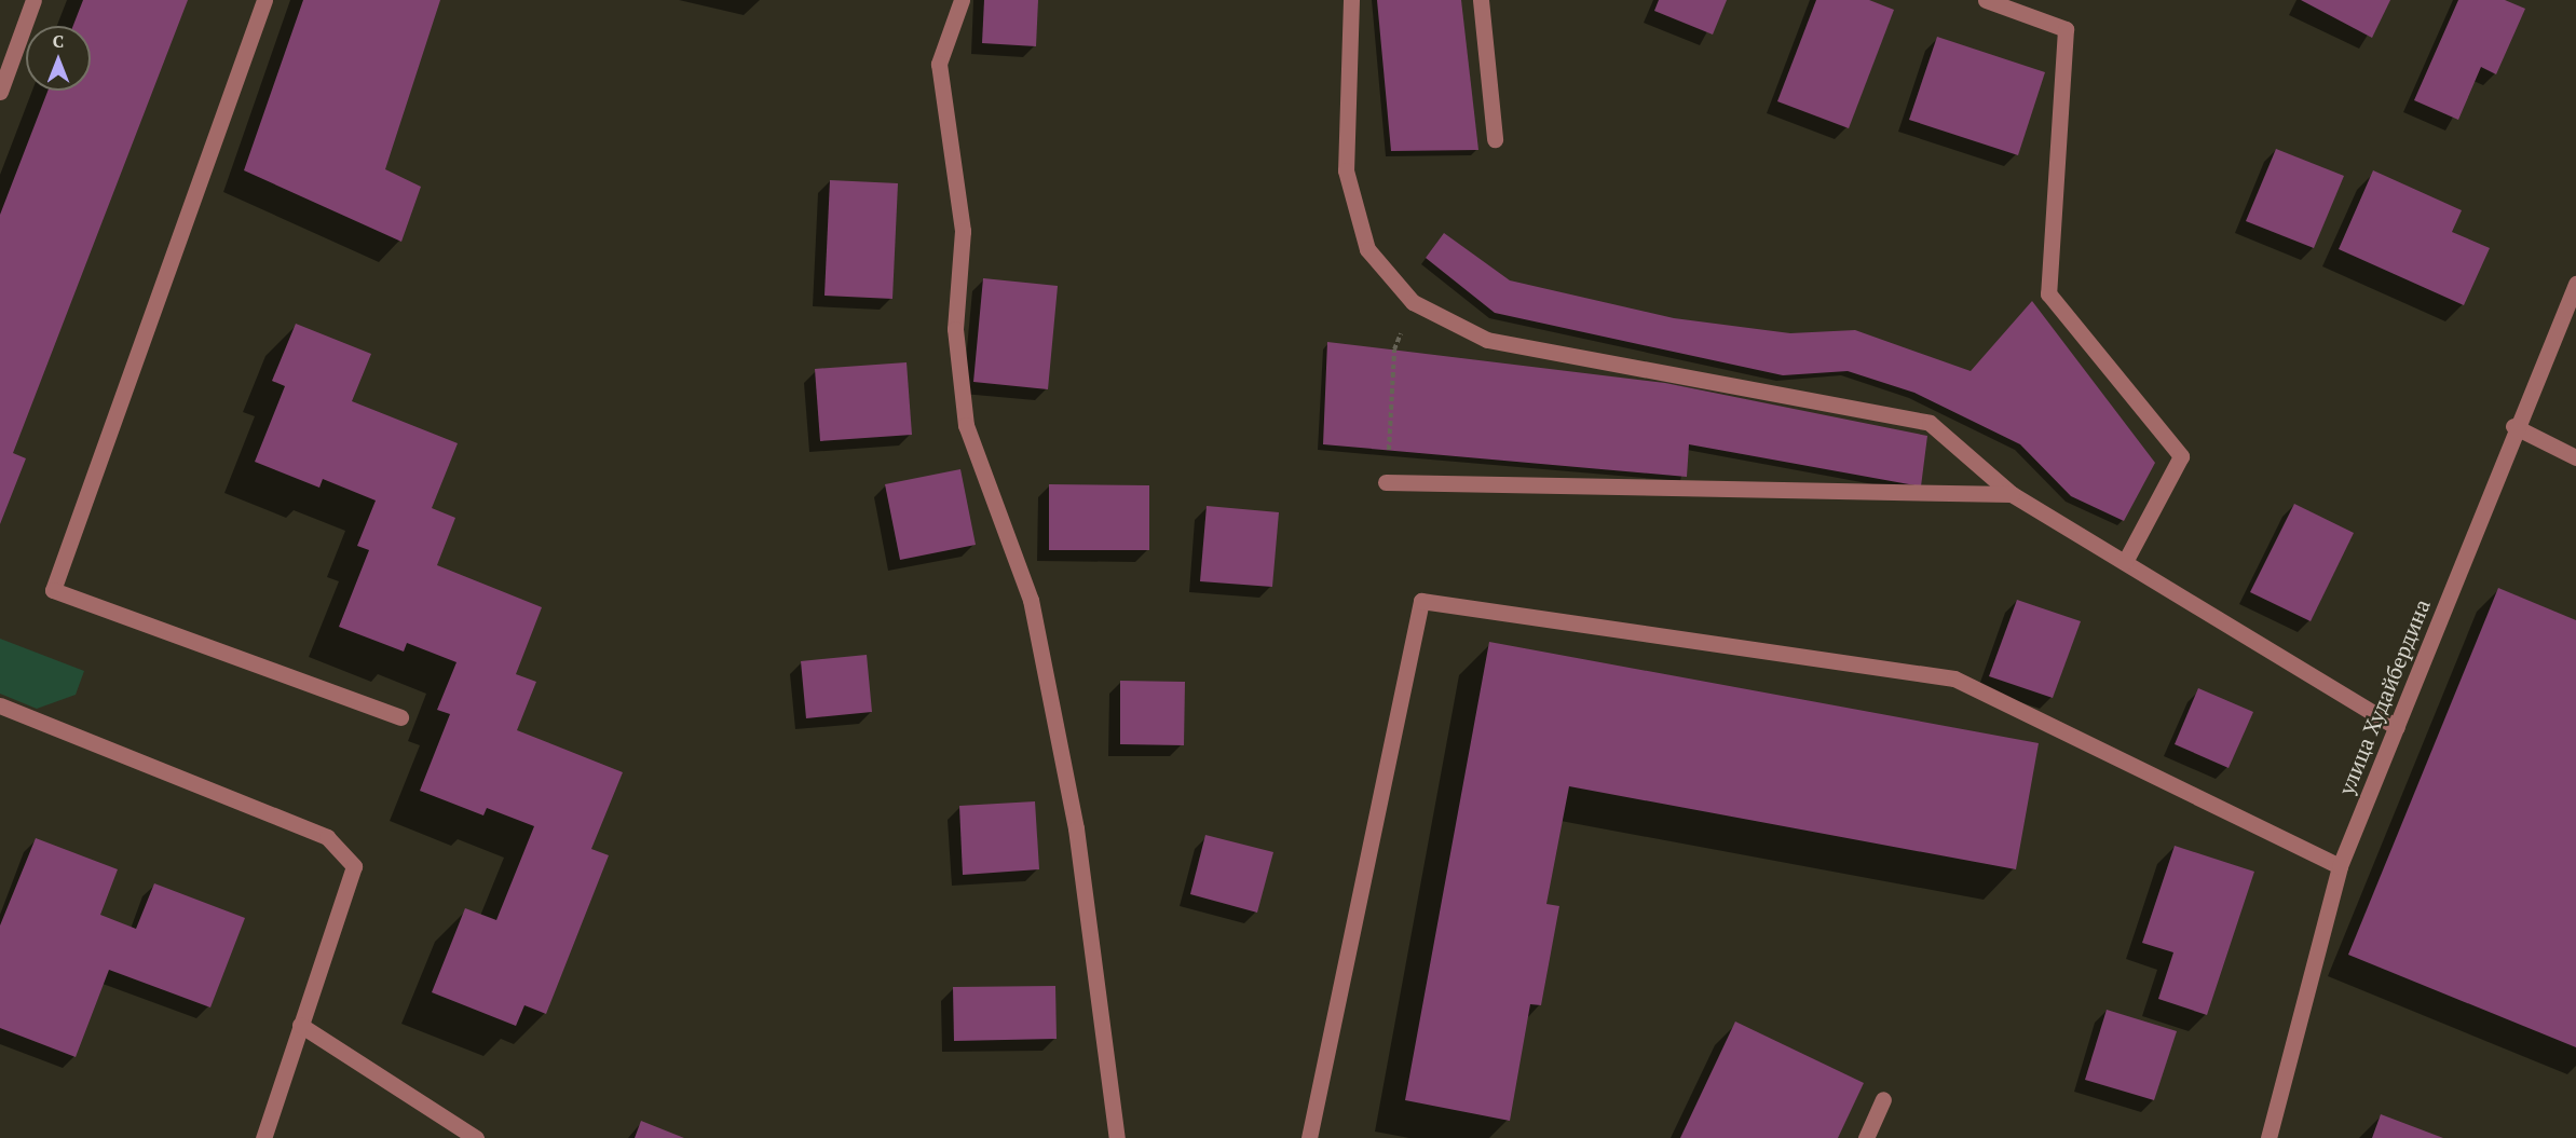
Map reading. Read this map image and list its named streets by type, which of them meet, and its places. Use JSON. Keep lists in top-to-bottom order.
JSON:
{
  "streets": {
    "street": ["улица Худайбердина"]
  },
  "north": "top"
}
